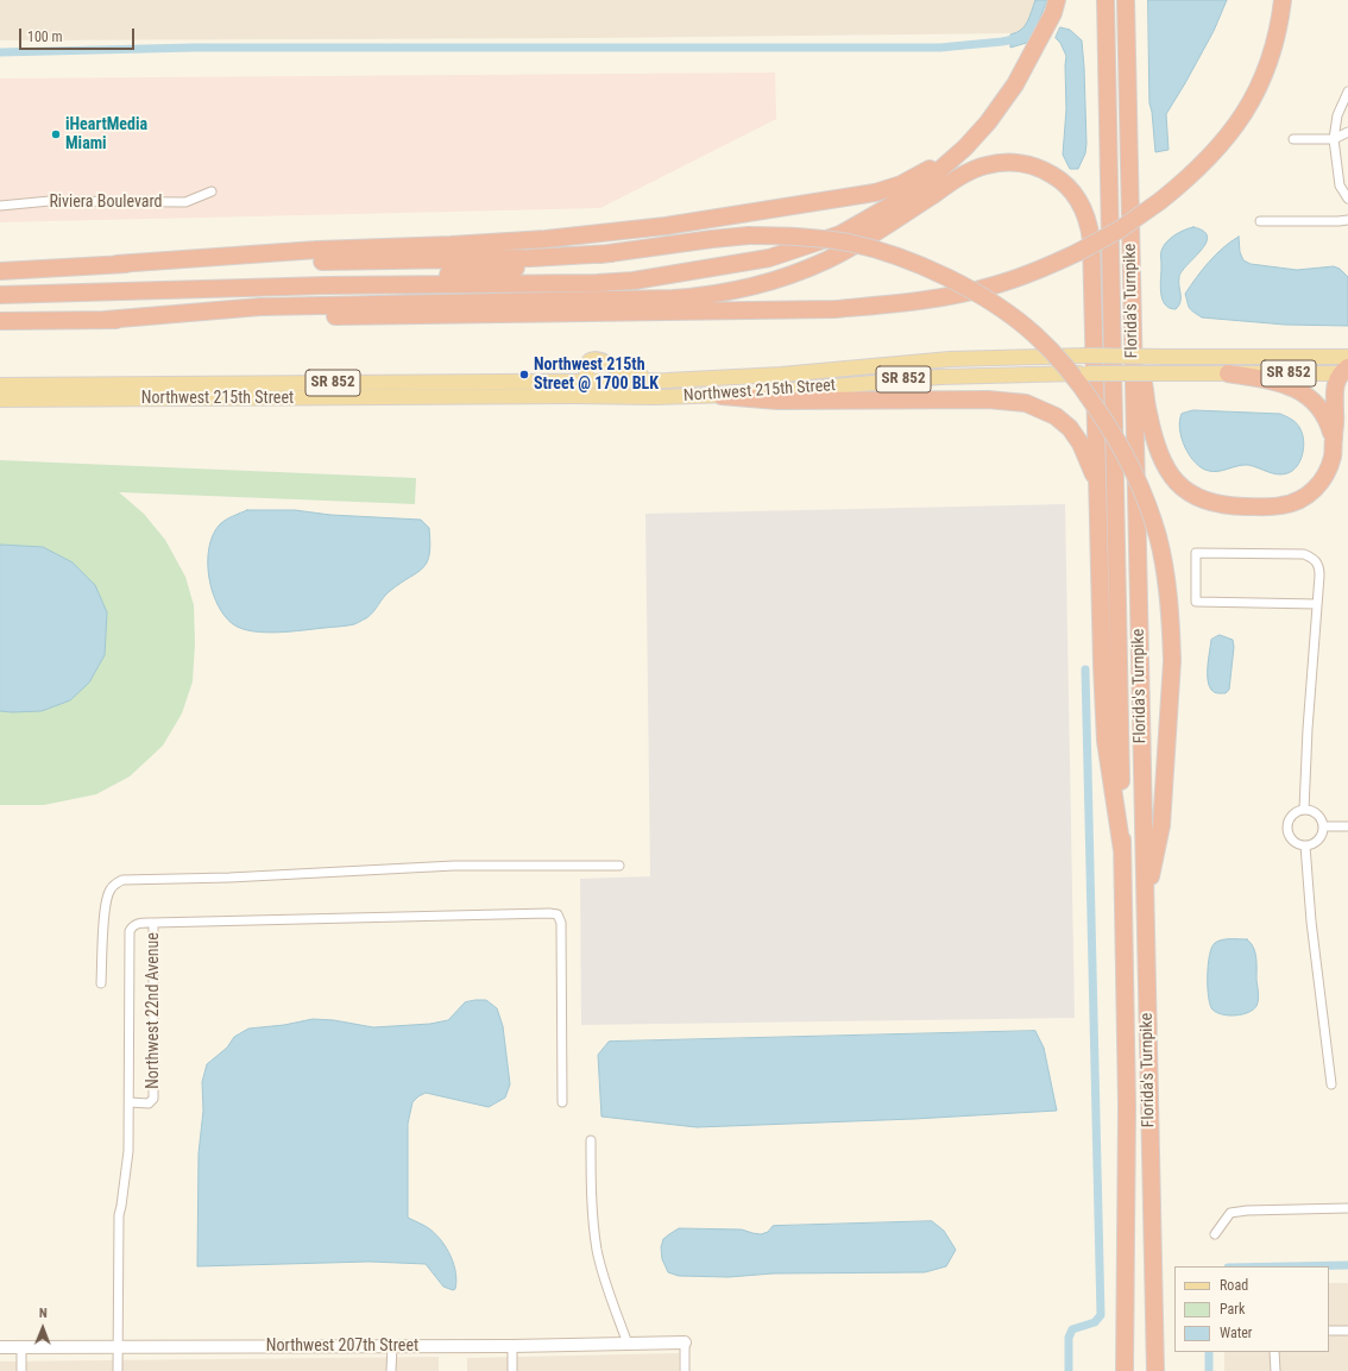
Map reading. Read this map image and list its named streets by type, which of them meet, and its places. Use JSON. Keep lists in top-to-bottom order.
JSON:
{
  "streets": {
    "highway": ["Florida's Turnpike"],
    "main road": ["SR 852", "Northwest 215th Street"],
    "street": ["Riviera Boulevard", "Northwest 22nd Avenue", "Northwest 207th Street"]
  },
  "crossings": [
    ["Northwest 22nd Avenue", "Northwest 207th Street"]
  ],
  "places": ["iHeartMedia Miami", "Northwest 215th Street @ 1700 BLK"],
  "legend": ["Road", "Park", "Water"],
  "scale_bar": "100 m",
  "north": "top"
}
